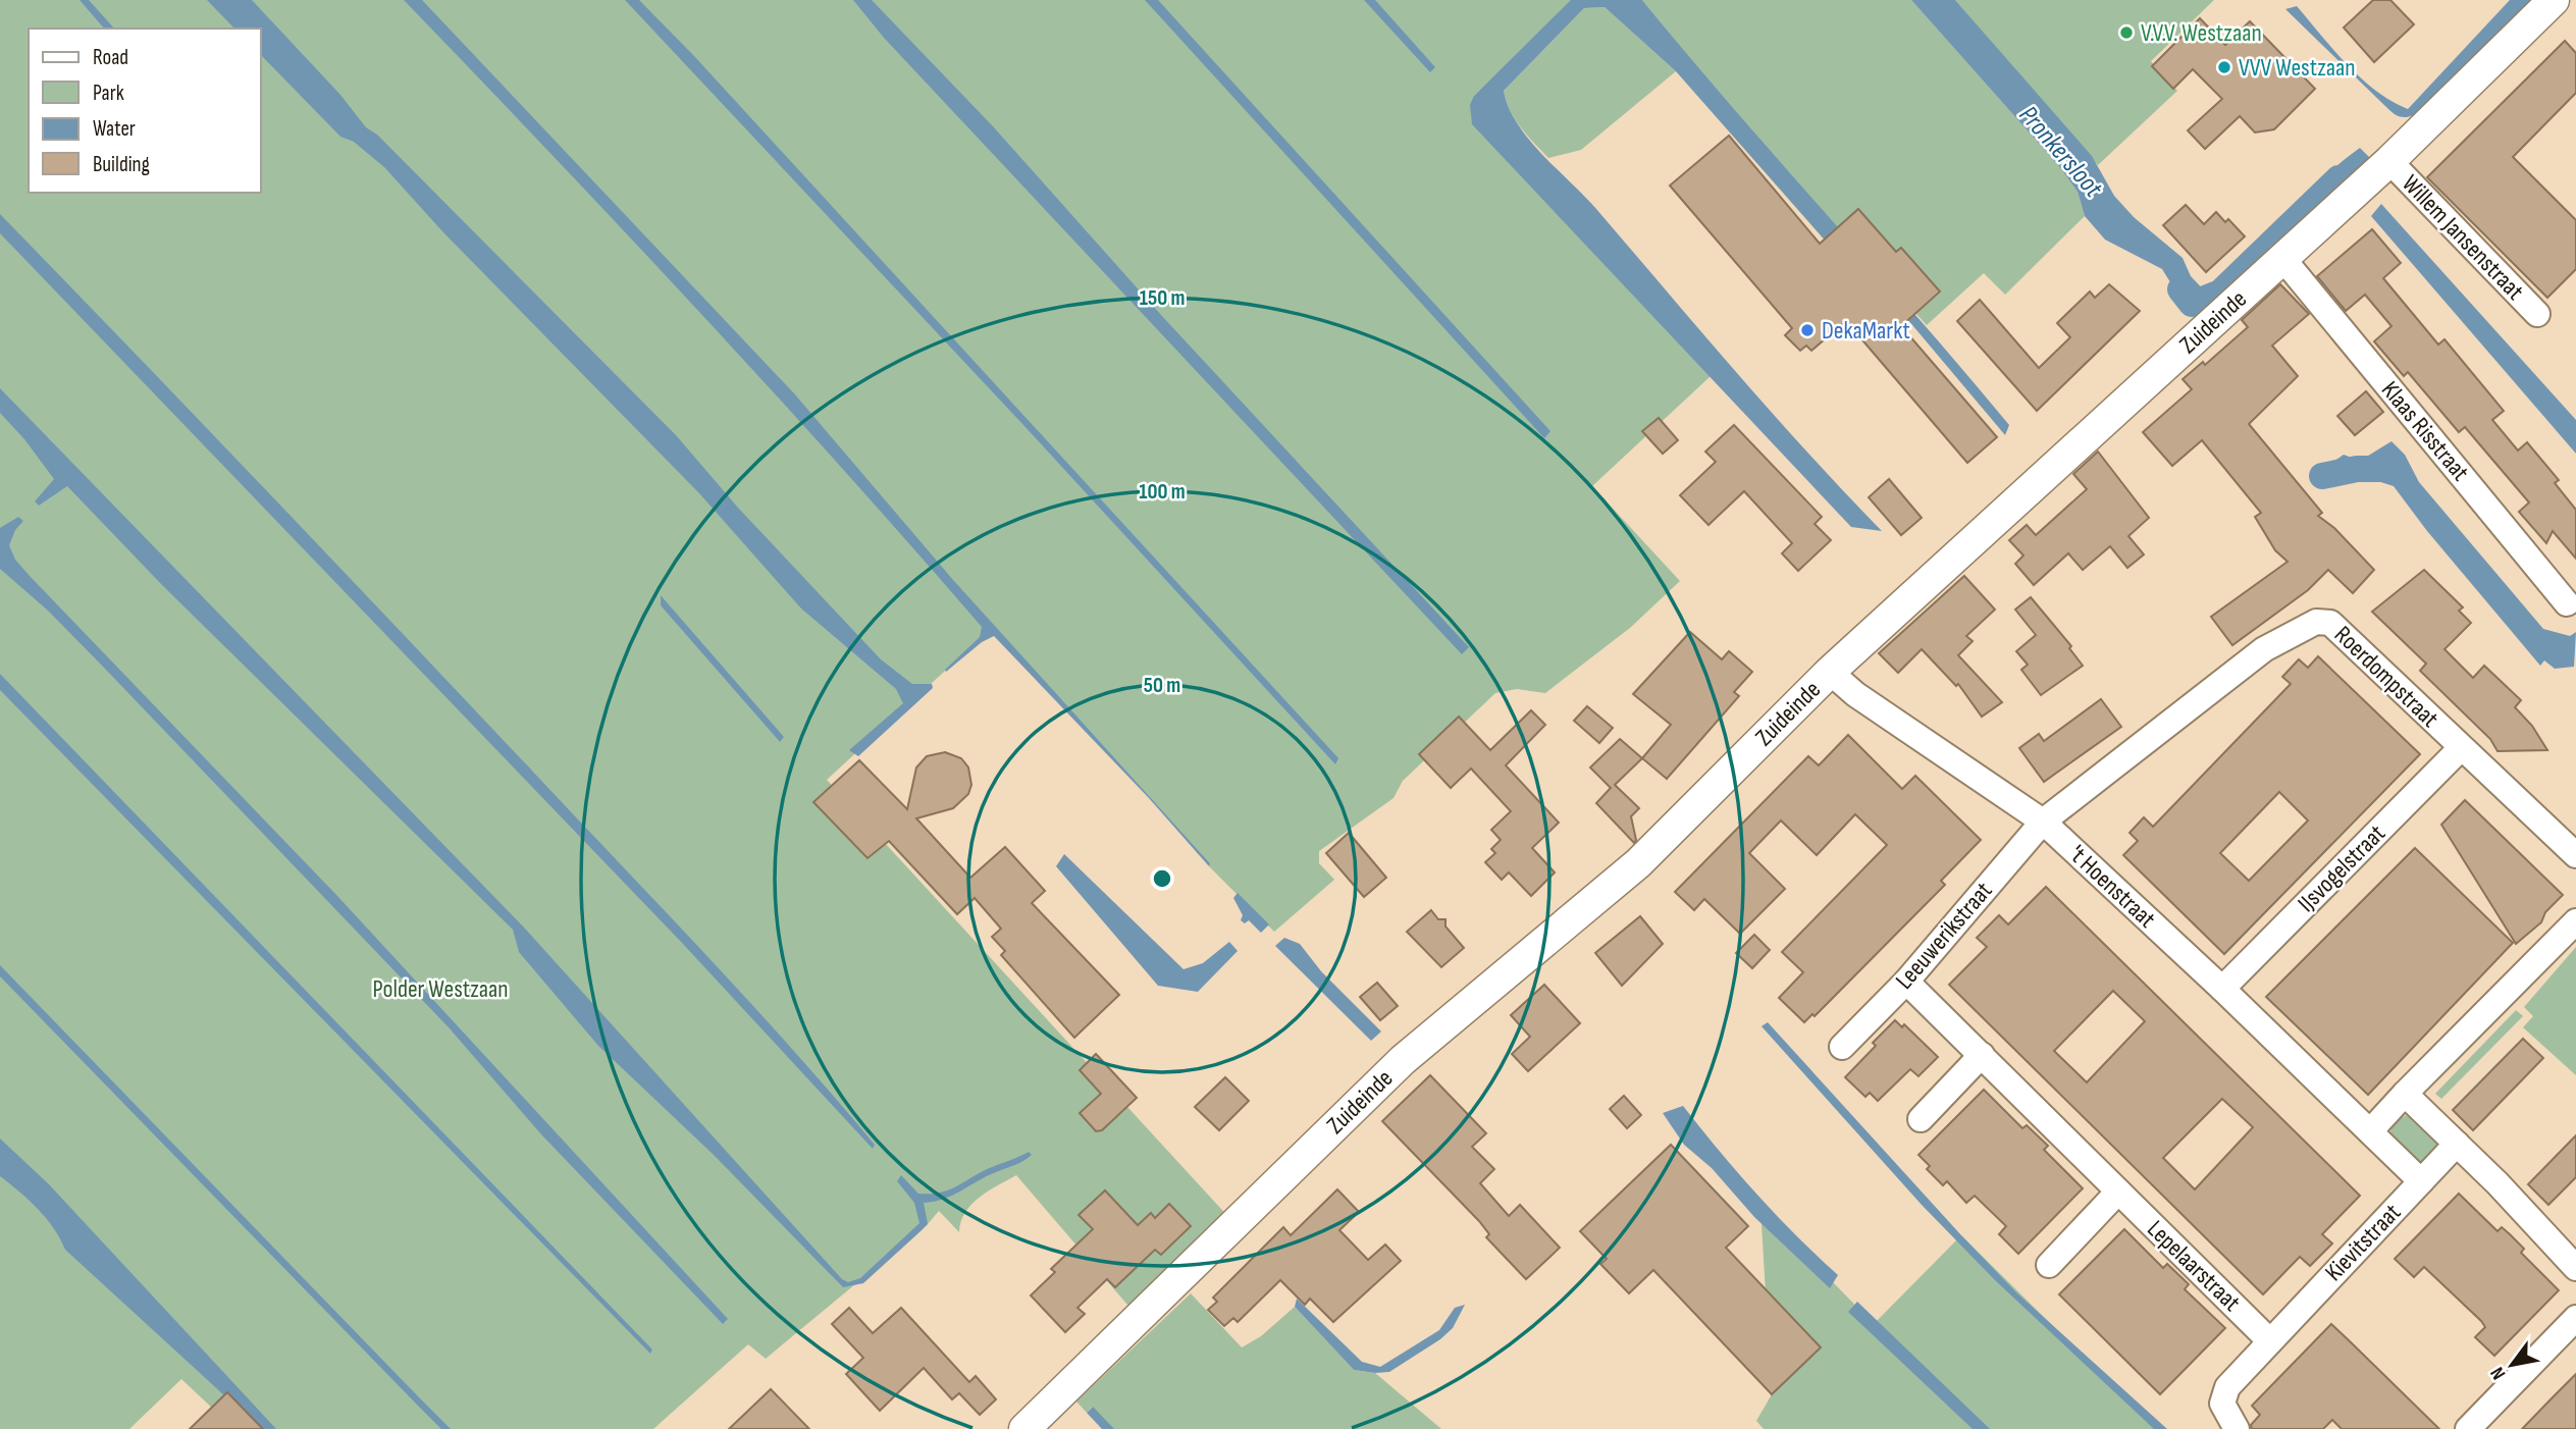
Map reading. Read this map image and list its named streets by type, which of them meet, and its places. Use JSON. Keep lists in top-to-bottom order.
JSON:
{
  "streets": {
    "street": [
      "Willem Jansenstraat",
      "Zuideinde",
      "Klaas Risstraat",
      "Roerdompstraat",
      "IJsvogelstraat",
      "'t Hoenstraat",
      "Leeuwerikstraat",
      "Kievitstraat",
      "Lepelaarstraat"
    ]
  },
  "crossings": [
    ["Willem Jansenstraat", "Zuideinde"],
    ["Zuideinde", "Klaas Risstraat"],
    ["Zuideinde", "'t Hoenstraat"],
    ["Roerdompstraat", "IJsvogelstraat"],
    ["Roerdompstraat", "'t Hoenstraat"],
    ["Roerdompstraat", "Leeuwerikstraat"],
    ["IJsvogelstraat", "'t Hoenstraat"],
    ["'t Hoenstraat", "Leeuwerikstraat"],
    ["'t Hoenstraat", "Kievitstraat"],
    ["Leeuwerikstraat", "Lepelaarstraat"],
    ["Kievitstraat", "Lepelaarstraat"]
  ],
  "water": ["Pronkersloot"],
  "parks": ["Polder Westzaan"],
  "places": ["V.V.V. Westzaan", "VVV Westzaan", "DekaMarkt"],
  "legend": [
    "Road",
    "Park",
    "Water",
    "Building"
  ],
  "north": "bottom left",
  "rings": ["150 m", "100 m", "50 m"]
}
